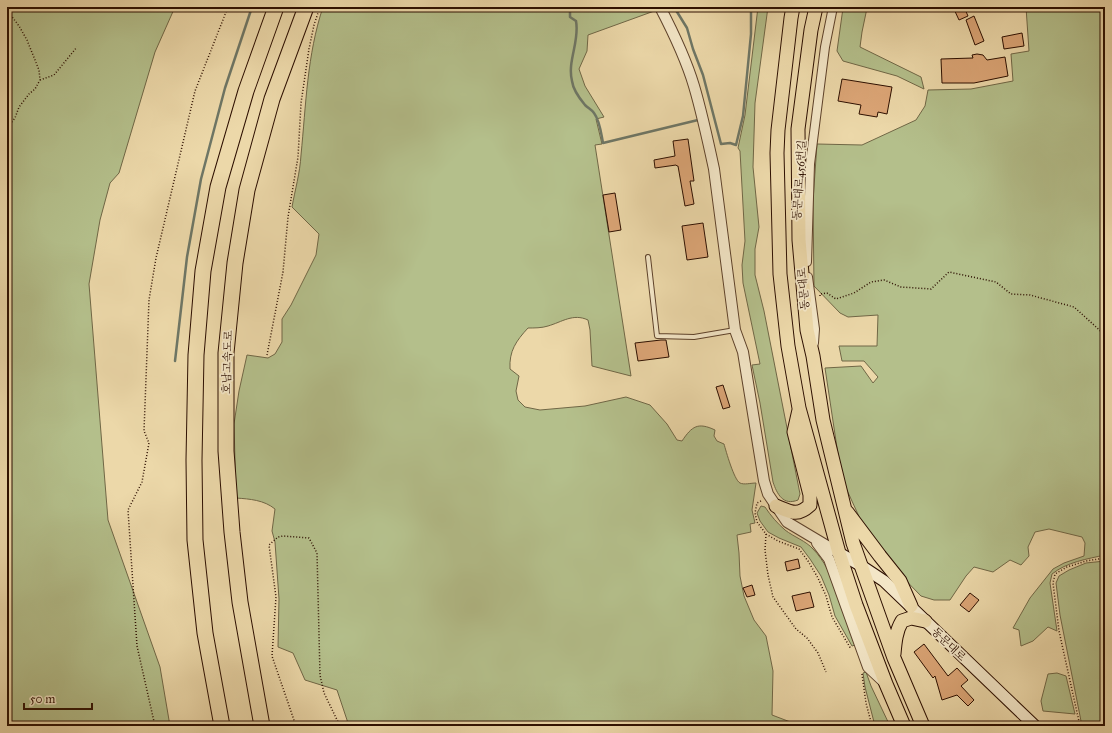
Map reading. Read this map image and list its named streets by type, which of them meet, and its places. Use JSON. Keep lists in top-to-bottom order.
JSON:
{
  "streets": {
    "highway": ["호남고속도로"],
    "main road": ["동문대로"],
    "street": ["동문대로456번길"]
  },
  "crossings": [
    ["동문대로456번길", "동문대로"]
  ],
  "scale_bar": "50 m"
}
